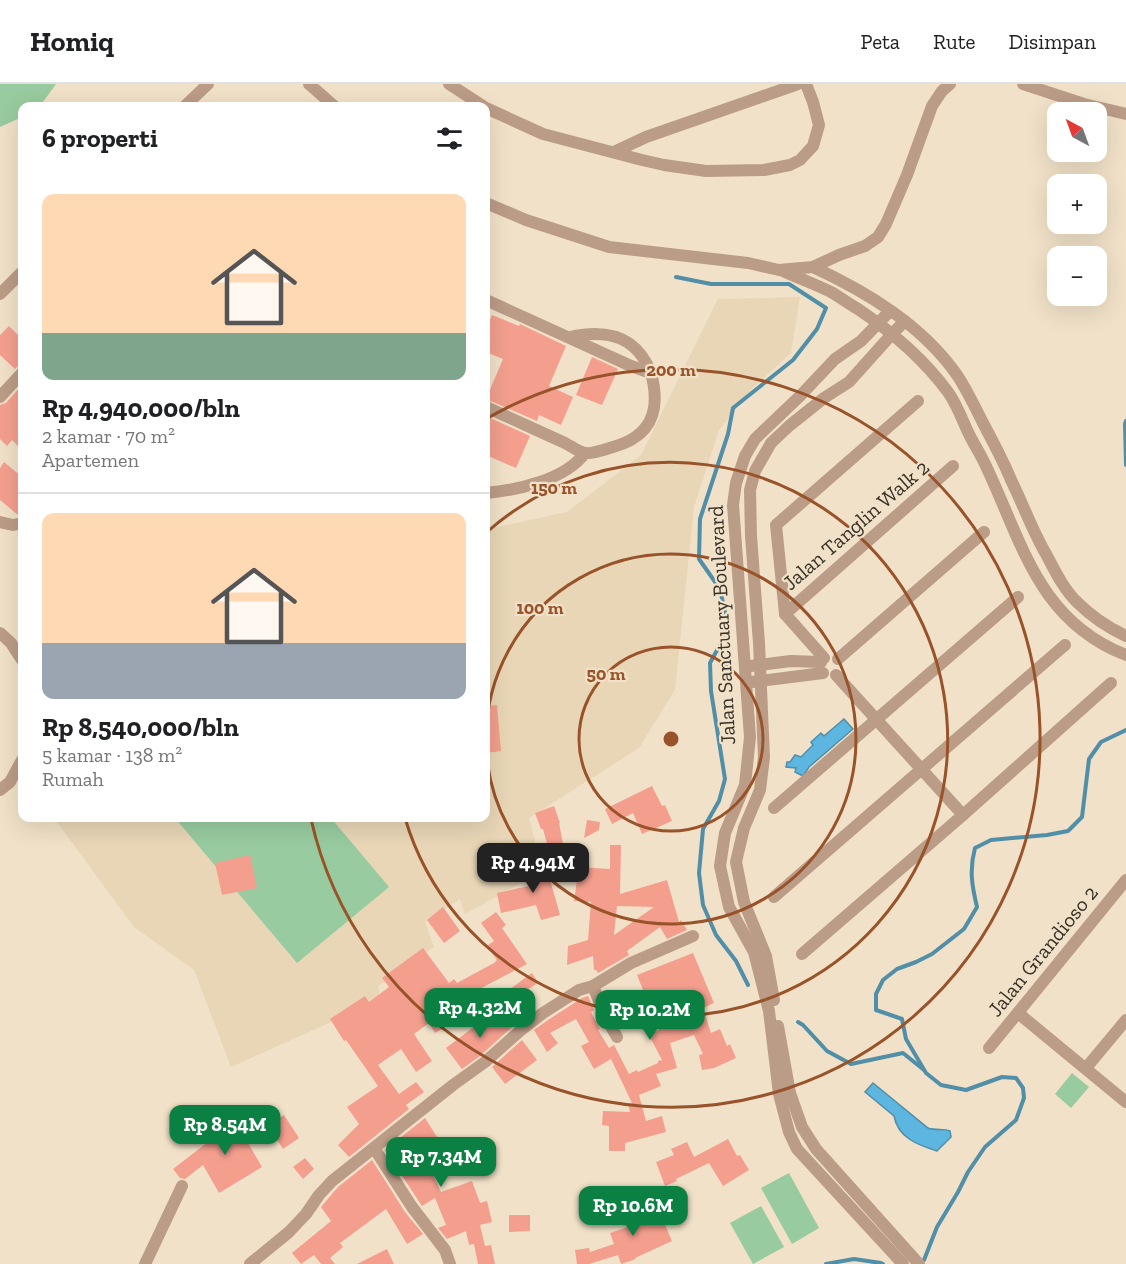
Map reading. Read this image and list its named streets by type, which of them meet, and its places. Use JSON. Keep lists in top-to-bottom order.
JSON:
{
  "streets": {
    "street": ["Jalan Tanglin Walk 2", "Jalan Sanctuary Boulevard", "Jalan Grandioso 2"]
  },
  "north": "top left",
  "page": {
    "header": "Homiq",
    "nav": ["Peta", "Rute", "Disimpan"],
    "map_buttons": ["+", "−"],
    "heading": "6 properti",
    "list": [
      {
        "name": "Rp 4,940,000/bln",
        "note": "2 kamar · 70 m² · Apartemen"
      },
      {
        "name": "Rp 8,540,000/bln",
        "note": "5 kamar · 138 m² · Rumah"
      }
    ],
    "price": [
      "Rp 4.94M",
      "Rp 4.32M",
      "Rp 10.2M",
      "Rp 8.54M",
      "Rp 7.34M",
      "Rp 10.6M"
    ]
  },
  "rings": [
    "200 m",
    "150 m",
    "100 m",
    "50 m"
  ]
}
